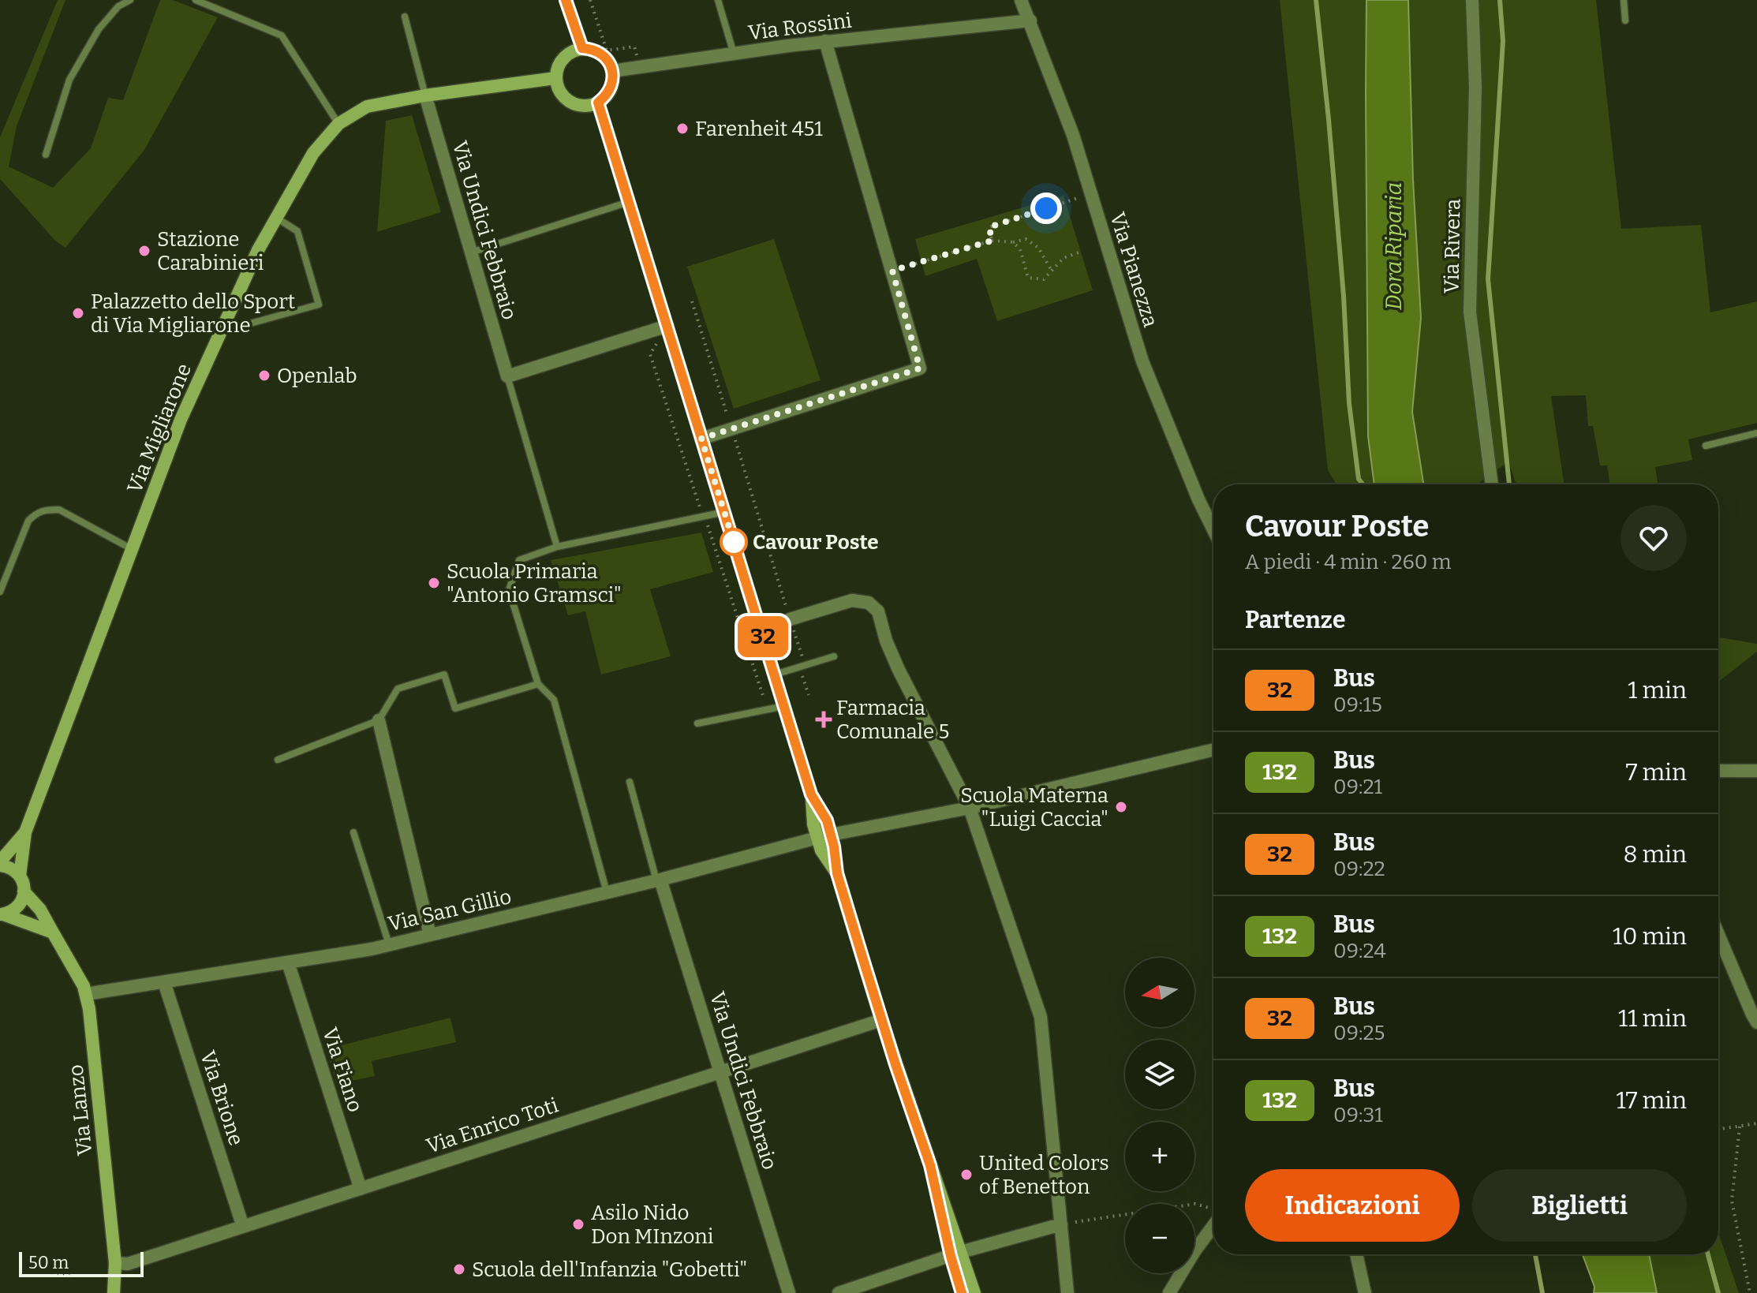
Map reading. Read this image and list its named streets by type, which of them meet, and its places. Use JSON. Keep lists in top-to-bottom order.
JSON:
{
  "streets": {
    "street": [
      "Via Rossini",
      "Via Undici Febbraio",
      "Via Rivera",
      "Via Pianezza",
      "Via Migliarone",
      "Via San Gillio",
      "Via Fiano",
      "Via Brione",
      "Via Lanzo",
      "Via Enrico Toti"
    ]
  },
  "crossings": [
    ["Via Rossini", "Via Pianezza"],
    ["Via Rossini", "Via Migliarone"],
    ["Via Undici Febbraio", "Via Migliarone"],
    ["Via Undici Febbraio", "Via San Gillio"],
    ["Via Undici Febbraio", "Via Enrico Toti"],
    ["Via San Gillio", "Via Fiano"],
    ["Via San Gillio", "Via Brione"],
    ["Via San Gillio", "Via Lanzo"],
    ["Via Fiano", "Via Enrico Toti"],
    ["Via Brione", "Via Enrico Toti"],
    ["Via Lanzo", "Via Enrico Toti"]
  ],
  "water": ["Dora Riparia"],
  "places": {
    "other": [
      "Farenheit 451",
      "Stazione Carabinieri",
      "Palazzetto dello Sport di Via Migliarone",
      "Openlab",
      "Cavour Poste",
      "Scuola Primaria \"Antonio Gramsci\"",
      "Scuola Materna \"Luigi Caccia\"",
      "United Colors of Benetton",
      "Asilo Nido Don MInzoni",
      "Scuola dell'Infanzia \"Gobetti\""
    ],
    "health": ["Farmacia Comunale 5"]
  },
  "lines": ["bus line 32"],
  "scale_bar": "50 m",
  "north": "left",
  "page": {
    "on_map": "32",
    "heading": [
      ["Cavour Poste", "A piedi · 4 min · 260 m"],
      "Partenze"
    ],
    "list": [
      {
        "mark": "32",
        "name": "Bus",
        "note": "09:15",
        "value": "1 min"
      },
      {
        "mark": "132",
        "name": "Bus",
        "note": "09:21",
        "value": "7 min"
      },
      {
        "mark": "32",
        "name": "Bus",
        "note": "09:22",
        "value": "8 min"
      },
      {
        "mark": "132",
        "name": "Bus",
        "note": "09:24",
        "value": "10 min"
      },
      {
        "mark": "32",
        "name": "Bus",
        "note": "09:25",
        "value": "11 min"
      },
      {
        "mark": "132",
        "name": "Bus",
        "note": "09:31",
        "value": "17 min"
      }
    ],
    "map_buttons": ["+", "−"],
    "buttons": ["Indicazioni", "Biglietti"],
    "scale": "50 m"
  }
}
